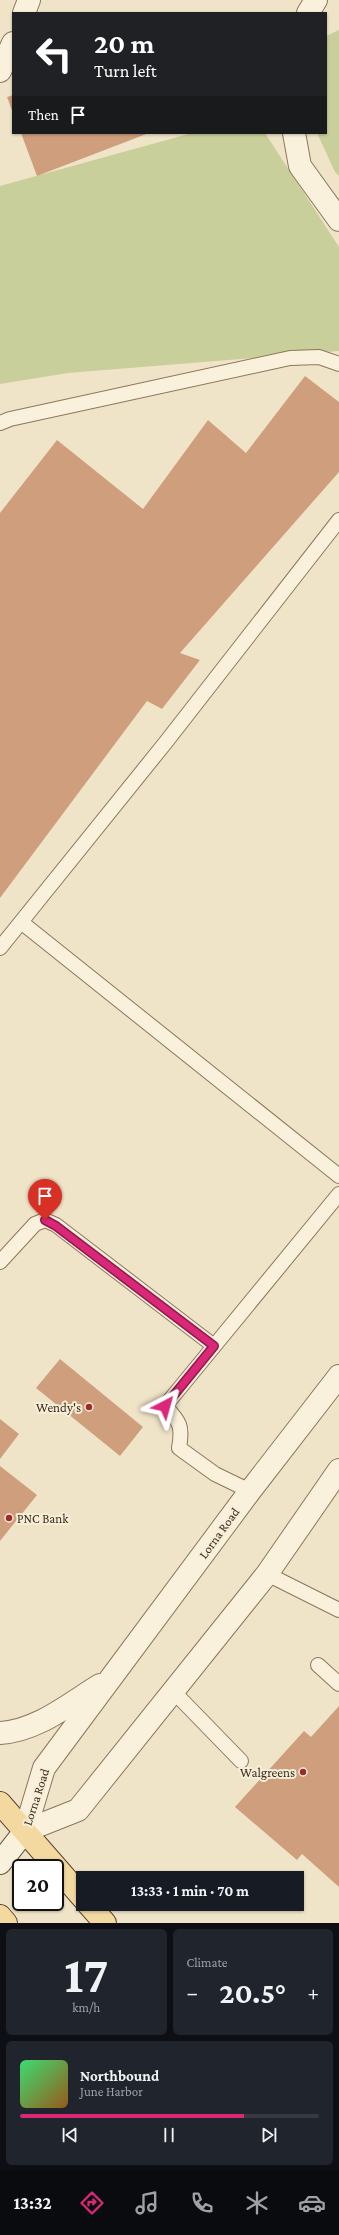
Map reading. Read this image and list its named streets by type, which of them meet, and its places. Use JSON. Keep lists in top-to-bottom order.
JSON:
{
  "streets": {
    "street": ["Lorna Road"]
  },
  "places": ["Wendy's", "PNC Bank", "Walgreens"],
  "page": {
    "turn": ["20 m", "Turn left"],
    "then": "Then",
    "limit": "20",
    "trip": "13:33 · 1 min · 70 m",
    "tile": [
      ["17", "km/h"],
      "Climate"
    ],
    "heat": ["−", "20.5°", "+"],
    "song": ["Northbound", "June Harbor"],
    "tabs": "13:32"
  }
}
